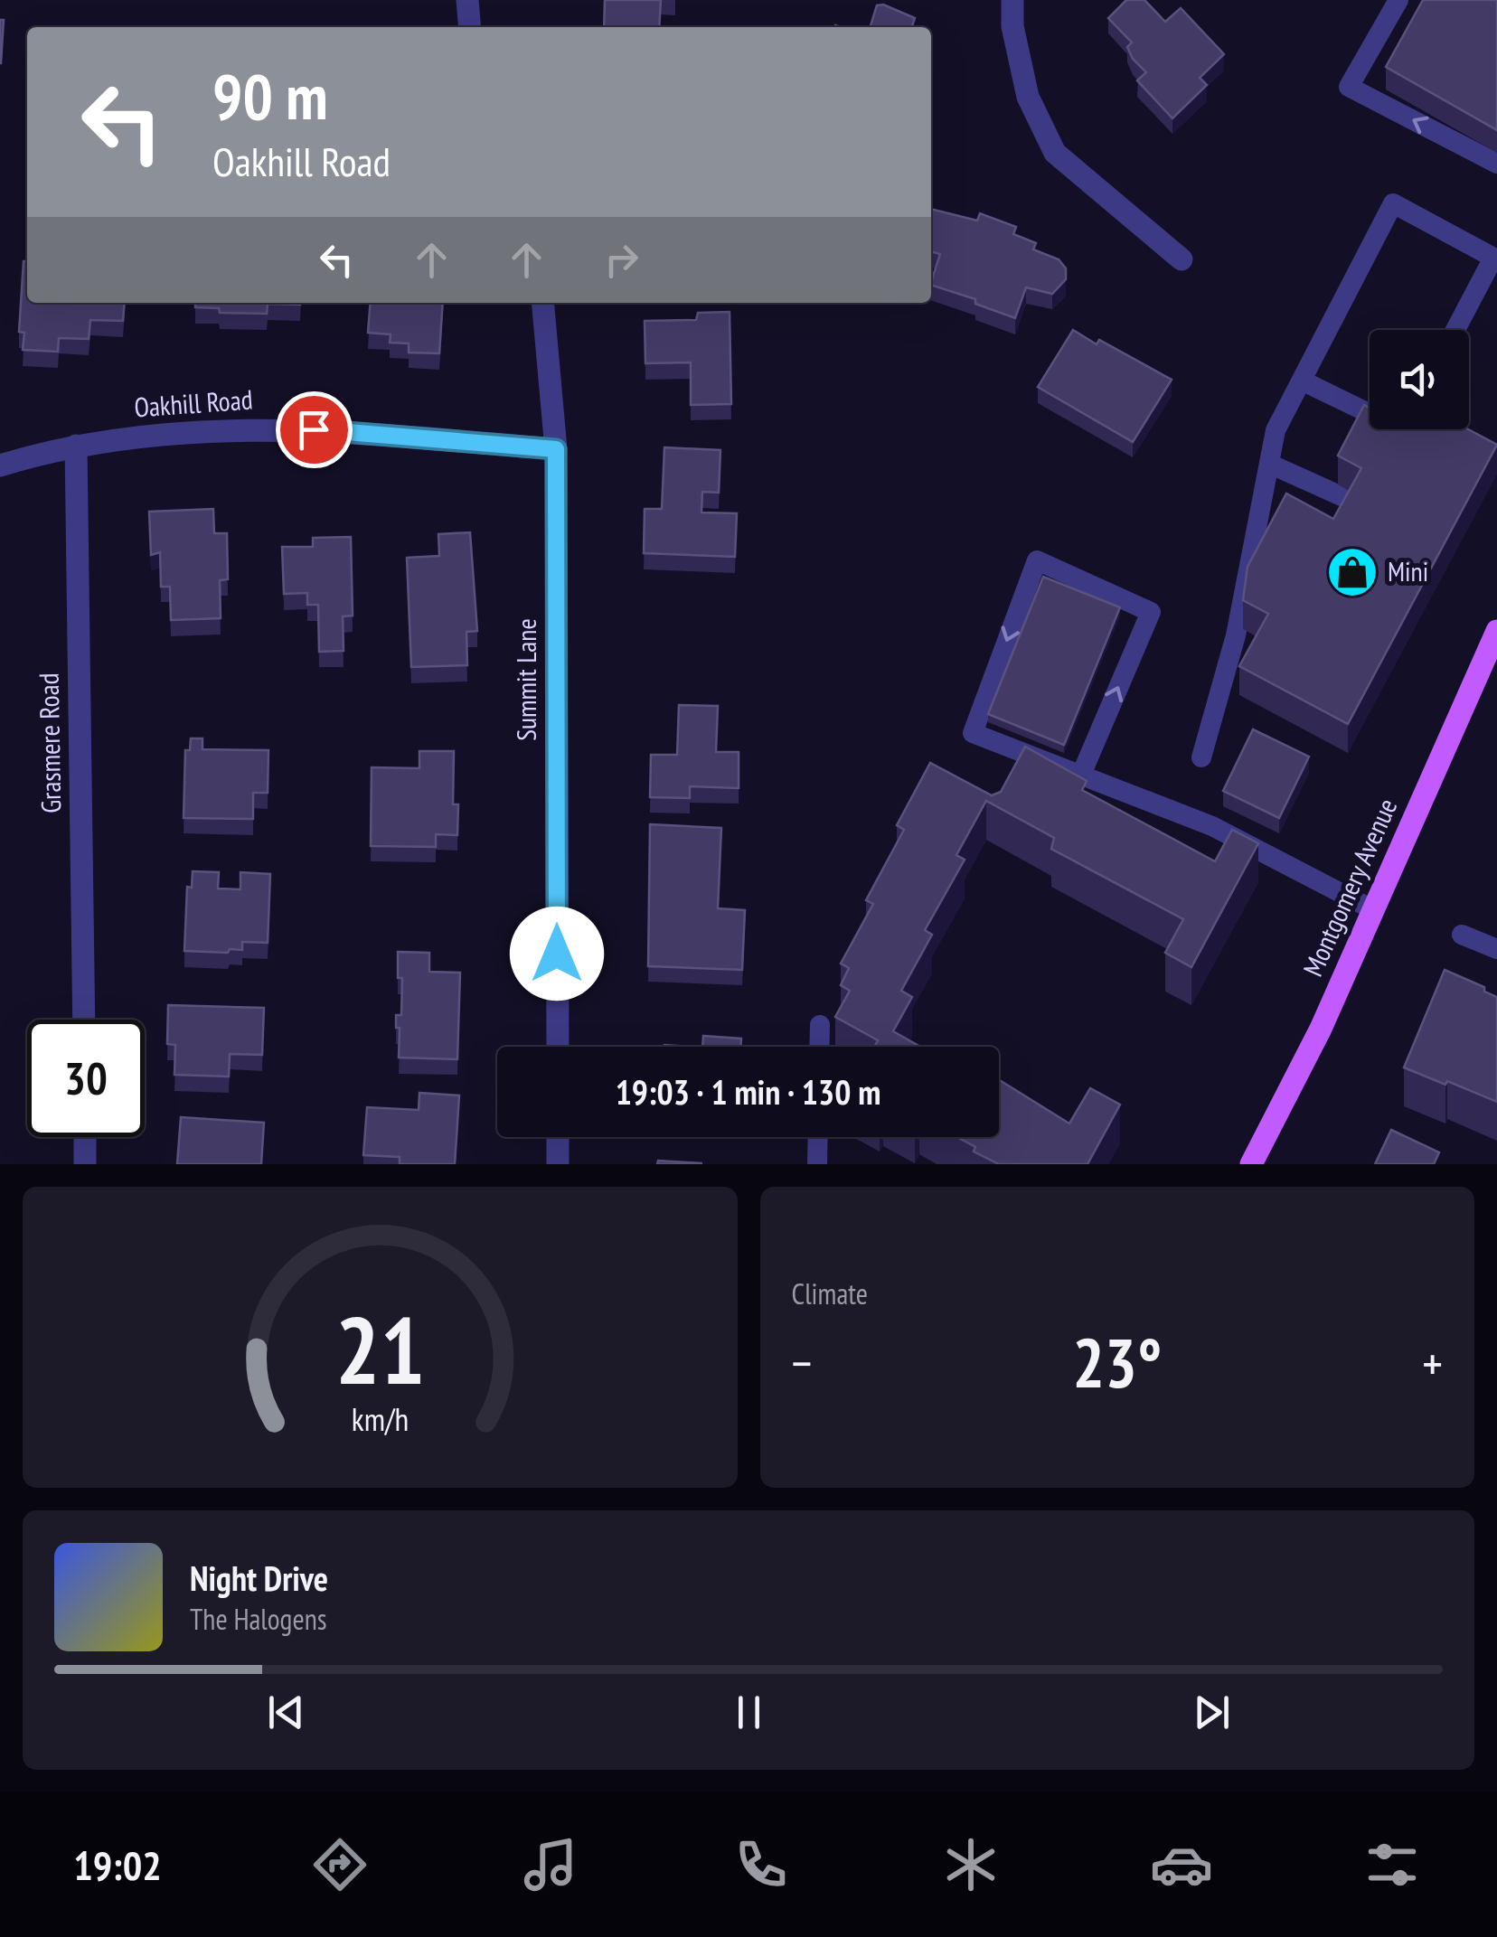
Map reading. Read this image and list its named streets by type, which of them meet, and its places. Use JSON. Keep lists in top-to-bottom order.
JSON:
{
  "streets": {
    "main road": ["Montgomery Avenue"],
    "street": ["Oakhill Road", "Summit Lane", "Grasmere Road"]
  },
  "crossings": [
    ["Oakhill Road", "Summit Lane"],
    ["Oakhill Road", "Grasmere Road"]
  ],
  "places": {
    "shop": ["Mini"]
  },
  "page": {
    "turn": ["90 m", "Oakhill Road"],
    "limit": "30",
    "trip": "19:03 · 1 min · 130 m",
    "tile": "Climate",
    "heat": ["−", "23°", "+"],
    "song": ["Night Drive", "The Halogens"],
    "tabs": "19:02",
    "gauge": ["21", "km/h"]
  }
}
